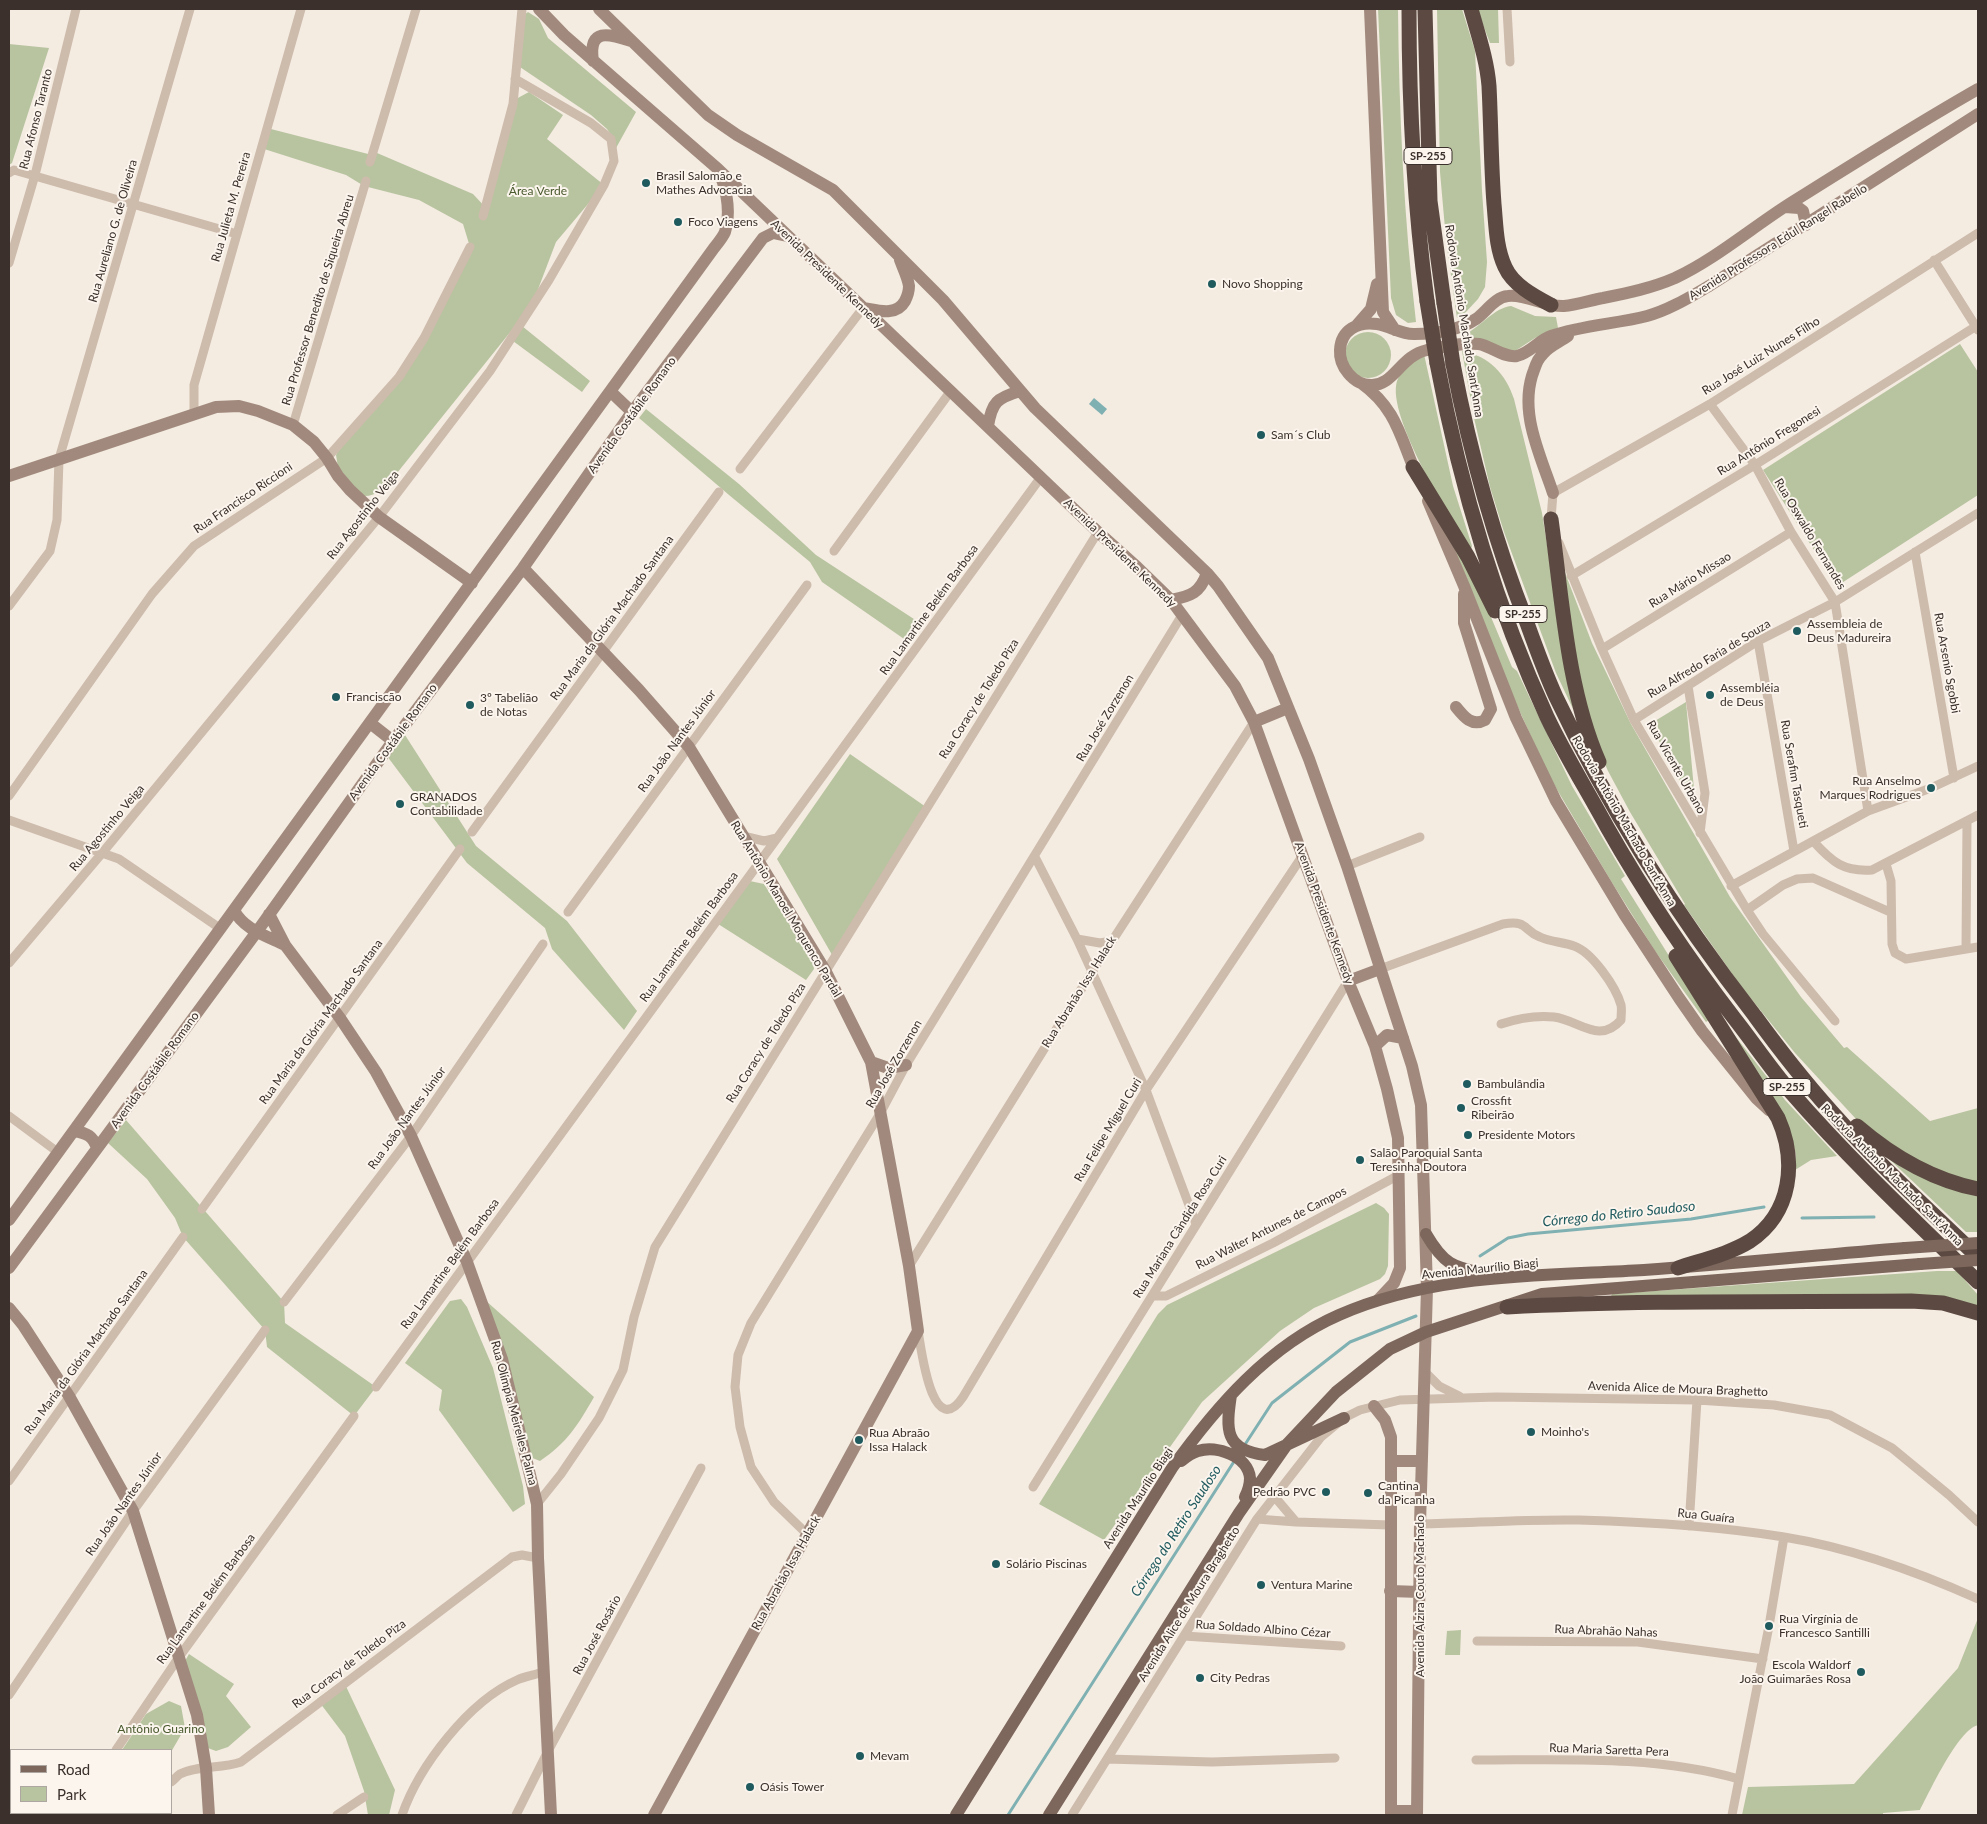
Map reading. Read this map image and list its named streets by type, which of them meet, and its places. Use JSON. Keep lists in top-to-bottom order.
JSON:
{
  "streets": {
    "highway": ["SP-255", "Rodovia Antônio Machado Sant'Anna"],
    "main road": [
      "Avenida Professora Edul Rangel Rabello",
      "Avenida Presidente Kennedy",
      "Avenida Costábile Romano",
      "Rua Antônio Manoel Moquenco Pardal",
      "Rua Abrahão Issa Halack",
      "Avenida Maurílio Biagi",
      "Rua Olímpia Meirelles Palma",
      "Avenida Alzira Couto Machado"
    ],
    "street": [
      "Rua Afonso Taranto",
      "Rua Julieta M. Pereira",
      "Rua Aureliano G. de Oliveira",
      "Rua Professor Benedito de Siqueira Abreu",
      "Rua José Luiz Nunes Filho",
      "Rua Antônio Fregonesi",
      "Rua Francisco Riccioni",
      "Rua Agostinho Veiga",
      "Rua Oswaldo Fernandes",
      "Rua Mário Missao",
      "Rua Lamartine Belém Barbosa",
      "Rua Maria da Glória Machado Santana",
      "Rua Alfredo Faria de Souza",
      "Rua Arsenio Sgobbi",
      "Rua Coracy de Toledo Piza",
      "Rua José Zorzenon",
      "Rua João Nantes Júnior",
      "Rua Vicente Urbano",
      "Rua Serafim Tasqueti",
      "Rua Felipe Miguel Curi",
      "Rua Mariana Cândida Rosa Curi",
      "Rua Walter Antunes de Campos",
      "Avenida Alice de Moura Braghetto",
      "Rua Guaíra",
      "Rua Soldado Albino Cézar",
      "Rua Abrahão Nahas",
      "Rua José Rosário",
      "Rua Maria Saretta Pera"
    ]
  },
  "crossings": [
    ["Avenida Presidente Kennedy", "Avenida Costábile Romano"],
    ["Avenida Presidente Kennedy", "Rua Lamartine Belém Barbosa"],
    ["Avenida Presidente Kennedy", "Rua Coracy de Toledo Piza"],
    ["Avenida Presidente Kennedy", "Rua José Zorzenon"],
    ["Avenida Presidente Kennedy", "Rua Abrahão Issa Halack"],
    ["Avenida Presidente Kennedy", "Rua Felipe Miguel Curi"],
    ["Avenida Presidente Kennedy", "Rua Mariana Cândida Rosa Curi"],
    ["Avenida Presidente Kennedy", "Rua Walter Antunes de Campos"],
    ["Avenida Presidente Kennedy", "Avenida Maurílio Biagi"],
    ["Rua José Luiz Nunes Filho", "Rua Oswaldo Fernandes"],
    ["Avenida Costábile Romano", "Rua Antônio Manoel Moquenco Pardal"],
    ["Avenida Costábile Romano", "Rua Olímpia Meirelles Palma"],
    ["Rua Antônio Fregonesi", "Rua Oswaldo Fernandes"],
    ["Rua Antônio Fregonesi", "Rua Vicente Urbano"],
    ["Rua Oswaldo Fernandes", "Rua Mário Missao"],
    ["Rua Oswaldo Fernandes", "Rua Alfredo Faria de Souza"],
    ["Rua Mário Missao", "Rua Vicente Urbano"],
    ["Rua Lamartine Belém Barbosa", "Rua Antônio Manoel Moquenco Pardal"],
    ["Rua Lamartine Belém Barbosa", "Rua Olímpia Meirelles Palma"],
    ["Rua Maria da Glória Machado Santana", "Rua Antônio Manoel Moquenco Pardal"],
    ["Rua Maria da Glória Machado Santana", "Rua Olímpia Meirelles Palma"],
    ["Rua Alfredo Faria de Souza", "Rua Arsenio Sgobbi"],
    ["Rua Alfredo Faria de Souza", "Rua Vicente Urbano"],
    ["Rua Alfredo Faria de Souza", "Rua Serafim Tasqueti"],
    ["Rua Coracy de Toledo Piza", "Rua Antônio Manoel Moquenco Pardal"],
    ["Rua Coracy de Toledo Piza", "Rua Olímpia Meirelles Palma"],
    ["Rua José Zorzenon", "Rua Antônio Manoel Moquenco Pardal"],
    ["Rua José Zorzenon", "Rua Abrahão Issa Halack"],
    ["Rua João Nantes Júnior", "Rua Antônio Manoel Moquenco Pardal"],
    ["Rua João Nantes Júnior", "Rua Olímpia Meirelles Palma"],
    ["Rua Antônio Manoel Moquenco Pardal", "Rua Abrahão Issa Halack"],
    ["Rua Antônio Manoel Moquenco Pardal", "Rua Felipe Miguel Curi"],
    ["Rua Mariana Cândida Rosa Curi", "Rua Walter Antunes de Campos"],
    ["Avenida Maurílio Biagi", "Avenida Alzira Couto Machado"],
    ["Avenida Alice de Moura Braghetto", "Avenida Alzira Couto Machado"],
    ["Avenida Alice de Moura Braghetto", "Rua Soldado Albino Cézar"],
    ["Rua Olímpia Meirelles Palma", "Rua José Rosário"],
    ["Rua Guaíra", "Avenida Alzira Couto Machado"]
  ],
  "water": ["Córrego do Retiro Saudoso"],
  "parks": ["Área Verde", "Antônio Guarino"],
  "places": [
    "Brasil Salomão e Mathes Advocacia",
    "Foco Viagens",
    "Novo Shopping",
    "Sam´s Club",
    "Assembleia de Deus Madureira",
    "Assembléia de Deus",
    "Franciscão",
    "3º Tabelião de Notas",
    "Rua Anselmo Marques Rodrigues",
    "GRANADOS Contabilidade",
    "Bambulândia",
    "Crossfit Ribeirão",
    "Presidente Motors",
    "Salão Paroquial Santa Teresinha Doutora",
    "Moinho's",
    "Rua Abraão Issa Halack",
    "Pedrão PVC",
    "Cantina da Picanha",
    "Solário Piscinas",
    "Ventura Marine",
    "Rua Virgínia de Francesco Santilli",
    "Escola Waldorf João Guimarães Rosa",
    "City Pedras",
    "Mevam",
    "Oásis Tower"
  ],
  "legend": ["Road", "Park"]
}
